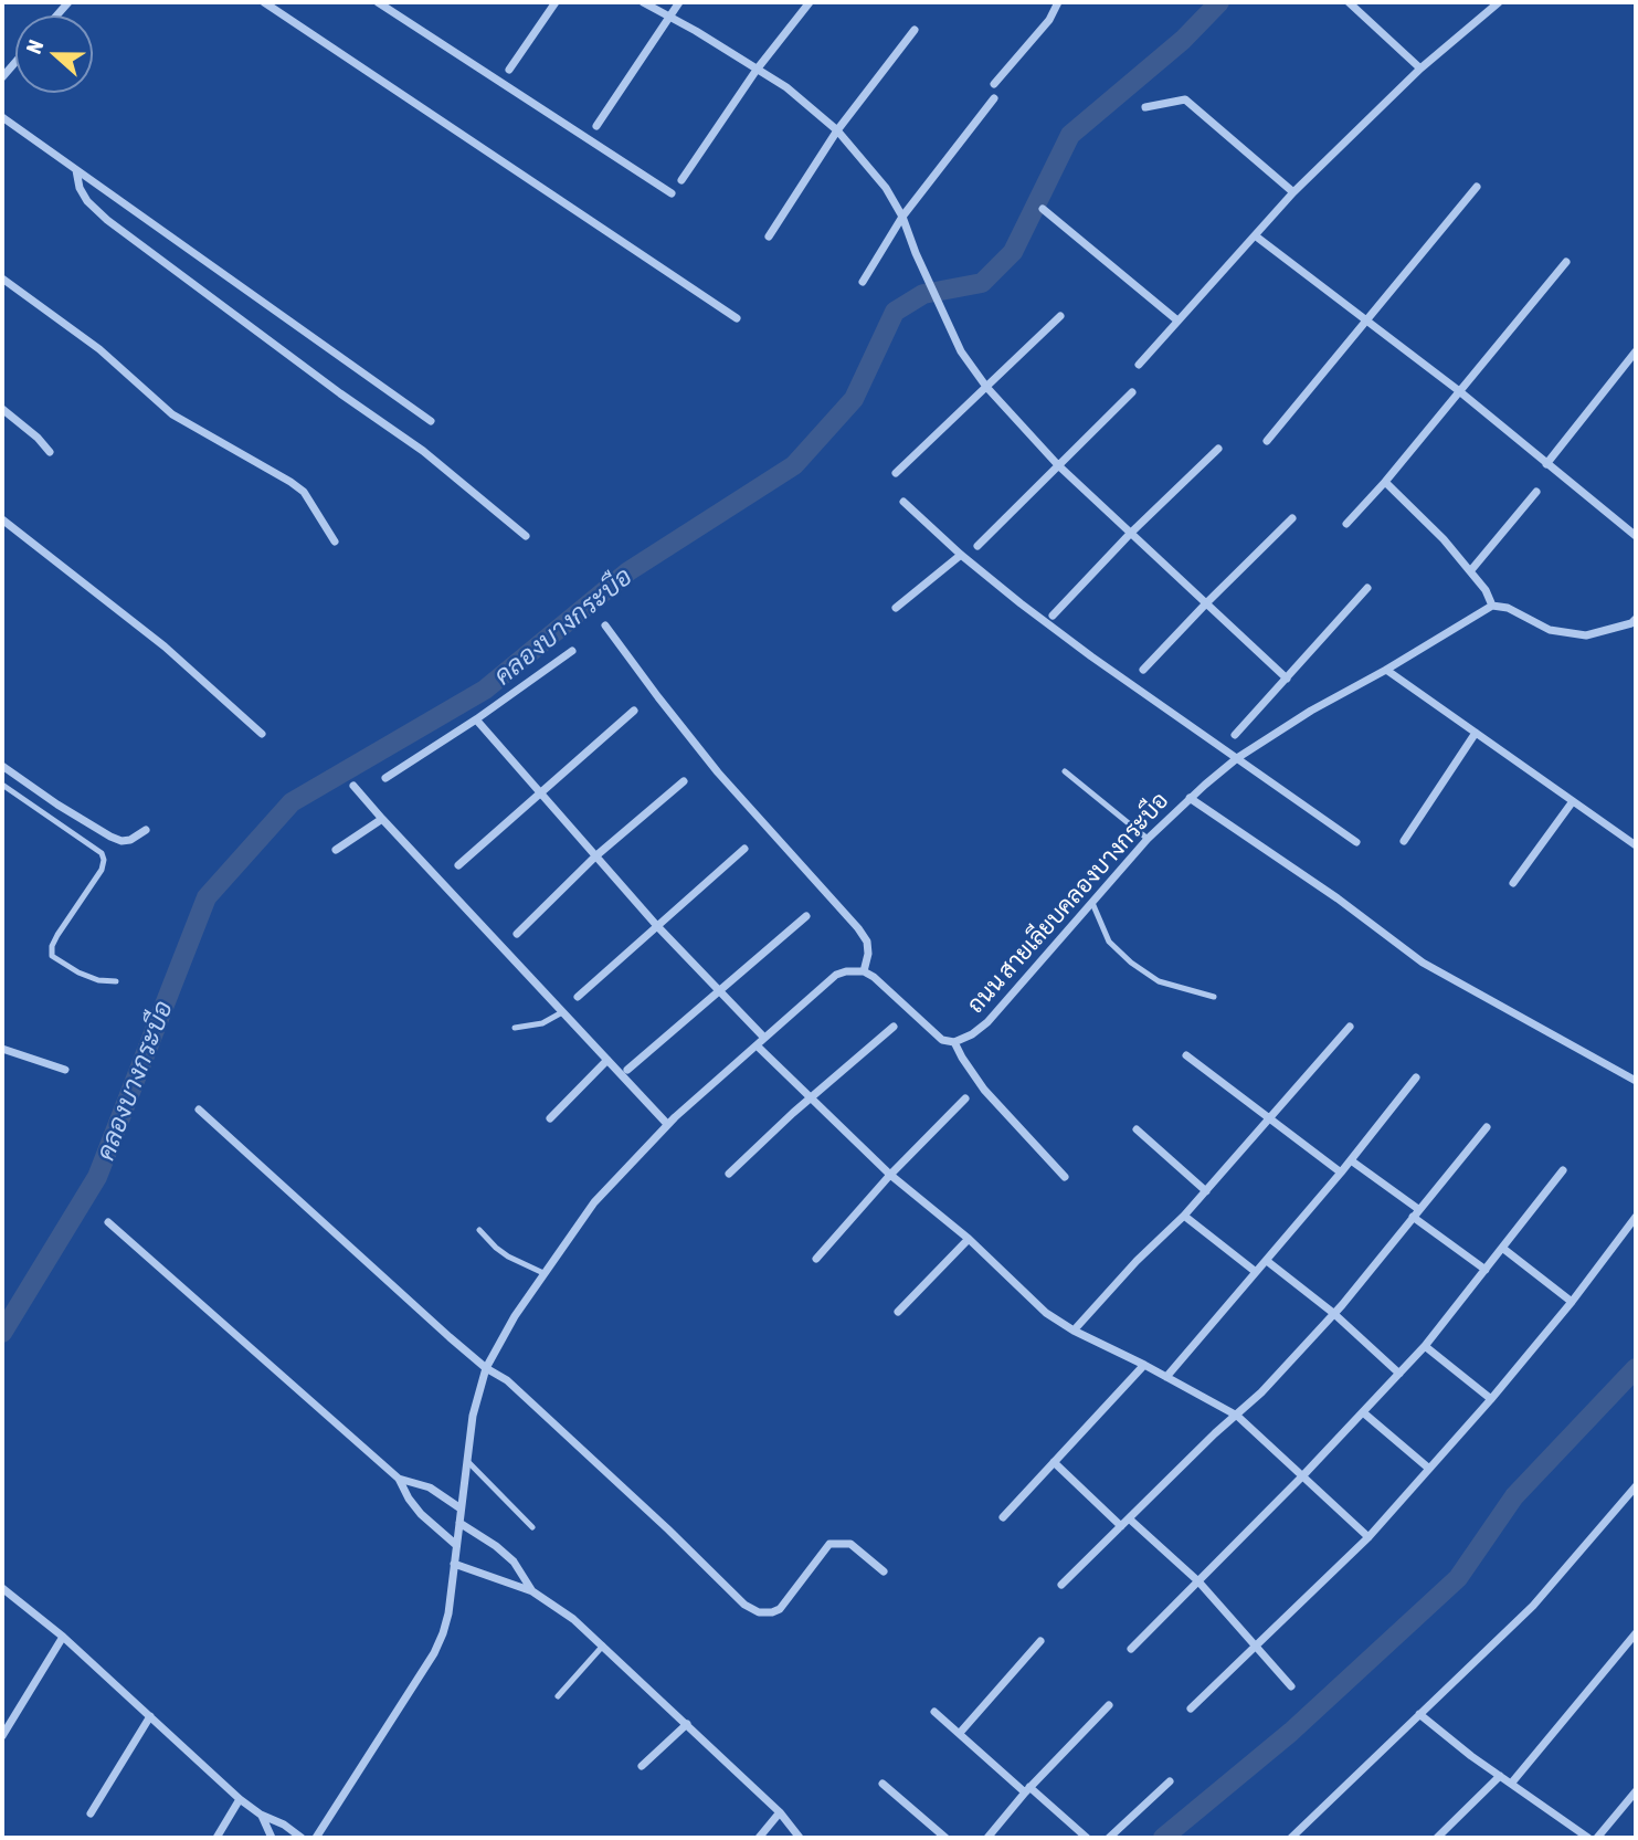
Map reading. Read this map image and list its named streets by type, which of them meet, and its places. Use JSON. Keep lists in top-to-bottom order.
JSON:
{
  "streets": {
    "street": ["ถนน สายเลียบคลองบางกระบือ"]
  },
  "water": ["คลองบางกระบือ"],
  "north": "left"
}
